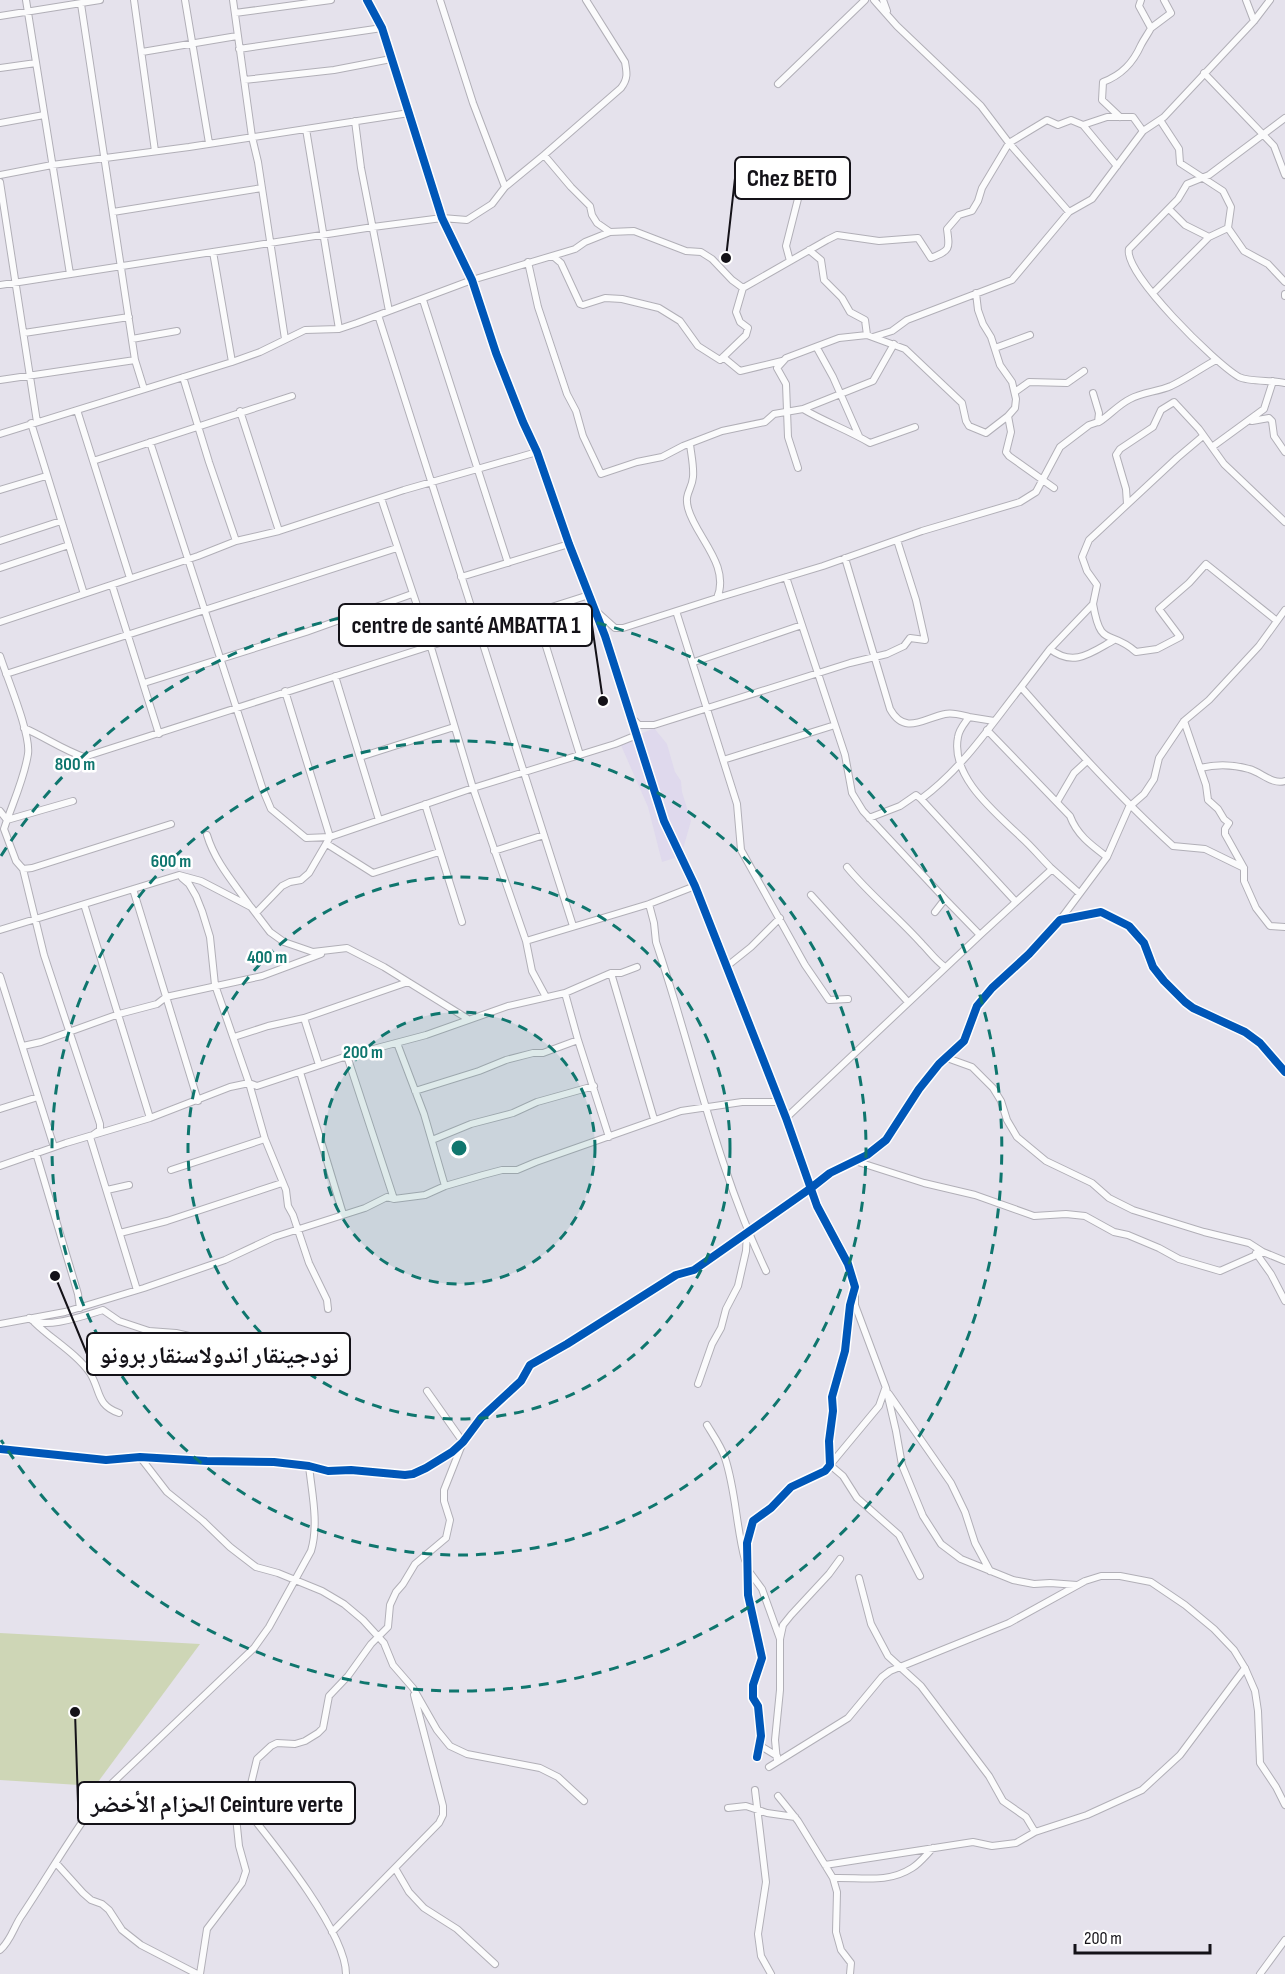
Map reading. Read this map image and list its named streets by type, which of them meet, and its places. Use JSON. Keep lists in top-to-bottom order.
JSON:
{
  "places": [
    "Chez BETO",
    "centre de santé AMBATTA 1",
    "نودجينقار اندولاسنقار برونو",
    "الحزام الأخضر Ceinture verte"
  ],
  "scale_bar": "200 m",
  "rings": [
    "800 m",
    "600 m",
    "400 m",
    "200 m"
  ]
}
